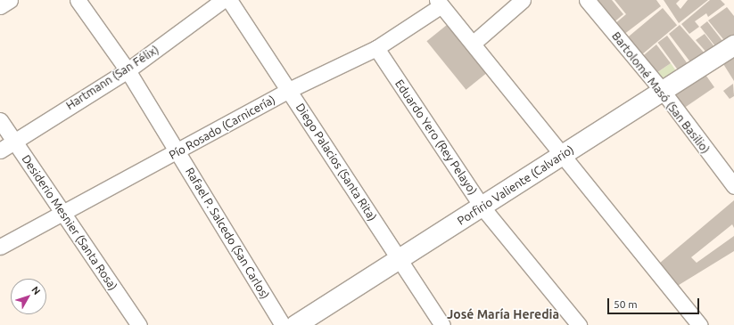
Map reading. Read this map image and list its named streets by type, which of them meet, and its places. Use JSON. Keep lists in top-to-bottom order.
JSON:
{
  "streets": {
    "street": [
      "Hartmann (San Félix)",
      "Bartolomé Masó (San Basilio)",
      "Pío Rosado (Carnicería)",
      "Eduardo Yero (Rey Pelayo)",
      "Diego Palacios (Santa Rita)",
      "Porfirio Valiente (Calvario)",
      "Desiderio Mesnier (Santa Rosa)",
      "Rafael P. Salcedo (San Carlos)"
    ]
  },
  "crossings": [
    ["Hartmann (San Félix)", "Desiderio Mesnier (Santa Rosa)"],
    ["Hartmann (San Félix)", "Rafael P. Salcedo (San Carlos)"],
    ["Bartolomé Masó (San Basilio)", "Porfirio Valiente (Calvario)"],
    ["Pío Rosado (Carnicería)", "Eduardo Yero (Rey Pelayo)"],
    ["Pío Rosado (Carnicería)", "Diego Palacios (Santa Rita)"],
    ["Pío Rosado (Carnicería)", "Desiderio Mesnier (Santa Rosa)"],
    ["Pío Rosado (Carnicería)", "Rafael P. Salcedo (San Carlos)"],
    ["Eduardo Yero (Rey Pelayo)", "Porfirio Valiente (Calvario)"],
    ["Diego Palacios (Santa Rita)", "Porfirio Valiente (Calvario)"]
  ],
  "districts": ["José María Heredia"],
  "scale_bar": "50 m",
  "north": "top right"
}
